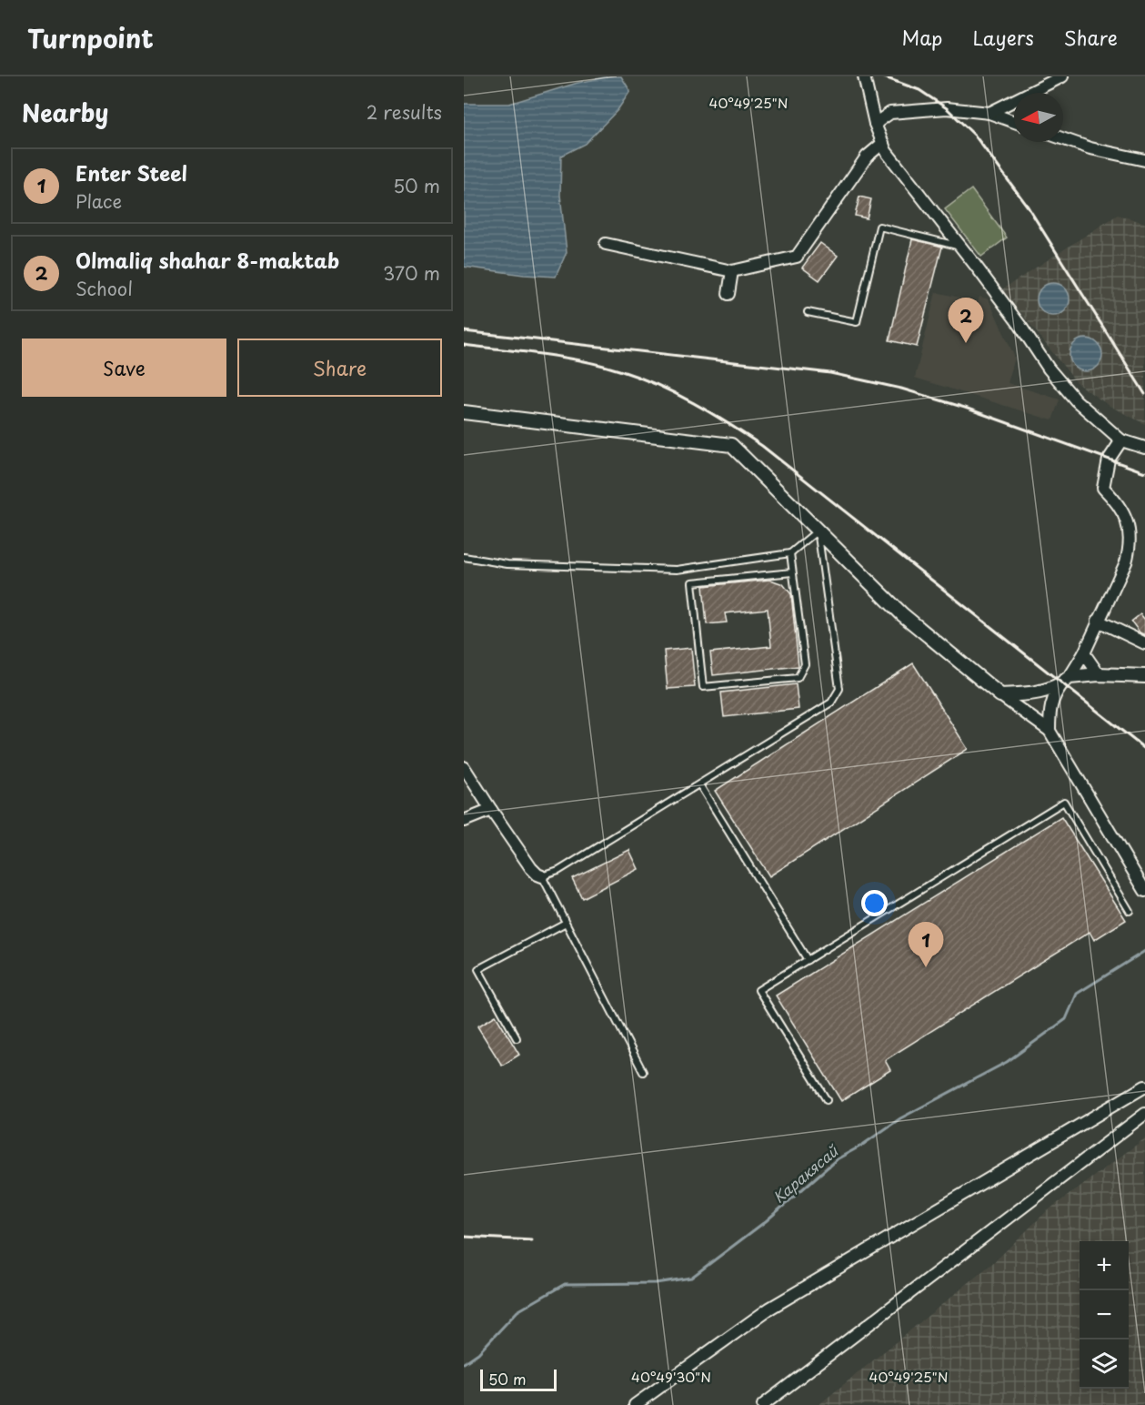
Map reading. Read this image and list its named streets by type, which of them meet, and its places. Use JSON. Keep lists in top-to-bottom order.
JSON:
{
  "water": ["Каракясай"],
  "scale_bar": "50 m",
  "north": "left",
  "page": {
    "header": "Turnpoint",
    "nav": ["Map", "Layers", "Share"],
    "heading": ["Nearby", "2 results"],
    "list": [
      {
        "mark": "1",
        "name": "Enter Steel",
        "note": "Place",
        "value": "50 m"
      },
      {
        "mark": "2",
        "name": "Olmaliq shahar 8-maktab",
        "note": "School",
        "value": "370 m"
      }
    ],
    "pins": ["2", "1"],
    "buttons": ["Save", "Share"],
    "map_buttons": ["+", "−"],
    "scale": "50 m"
  },
  "coordinates": ["40°49'25\"N", "40°49'30\"N"]
}
